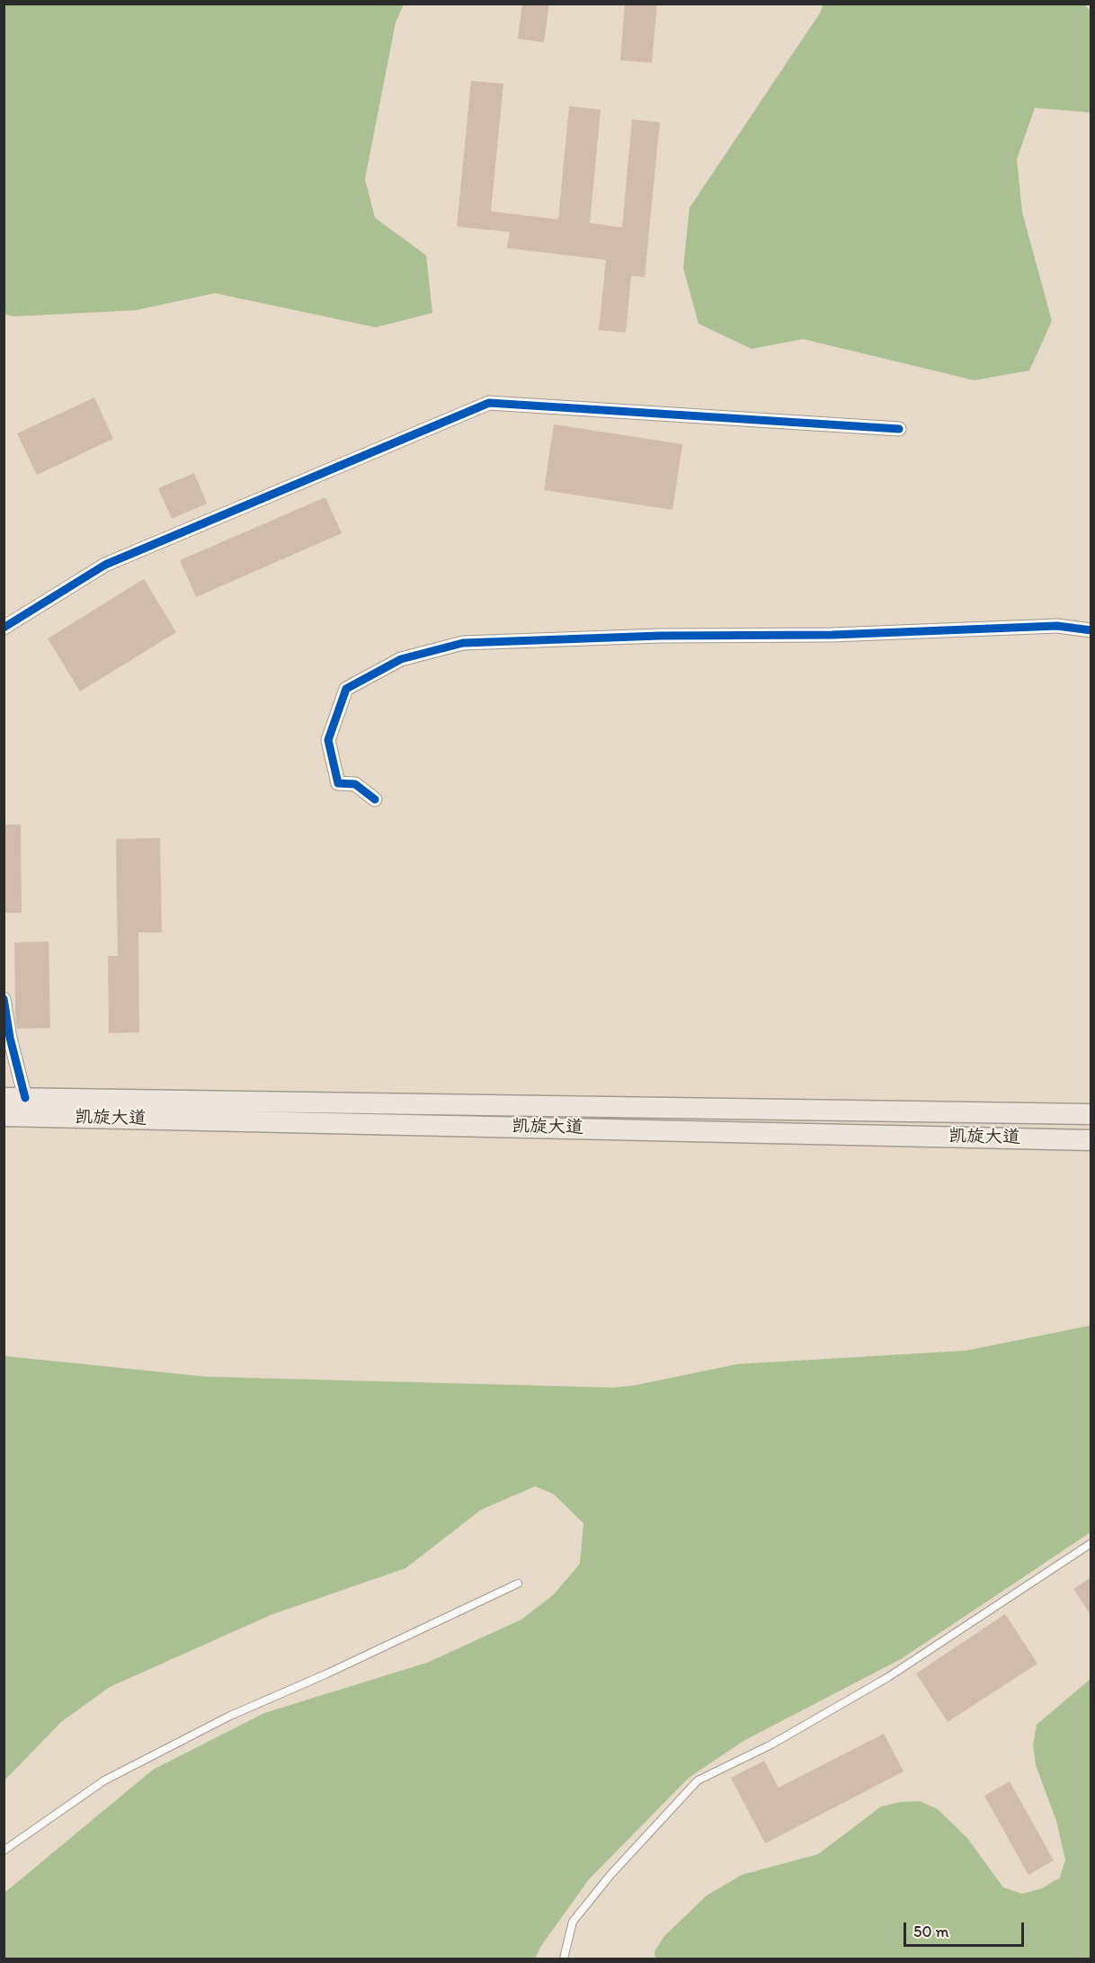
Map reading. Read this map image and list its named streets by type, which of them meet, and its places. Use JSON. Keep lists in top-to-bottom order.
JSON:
{
  "streets": {
    "main road": ["凯旋大道"]
  },
  "scale_bar": "50 m"
}
